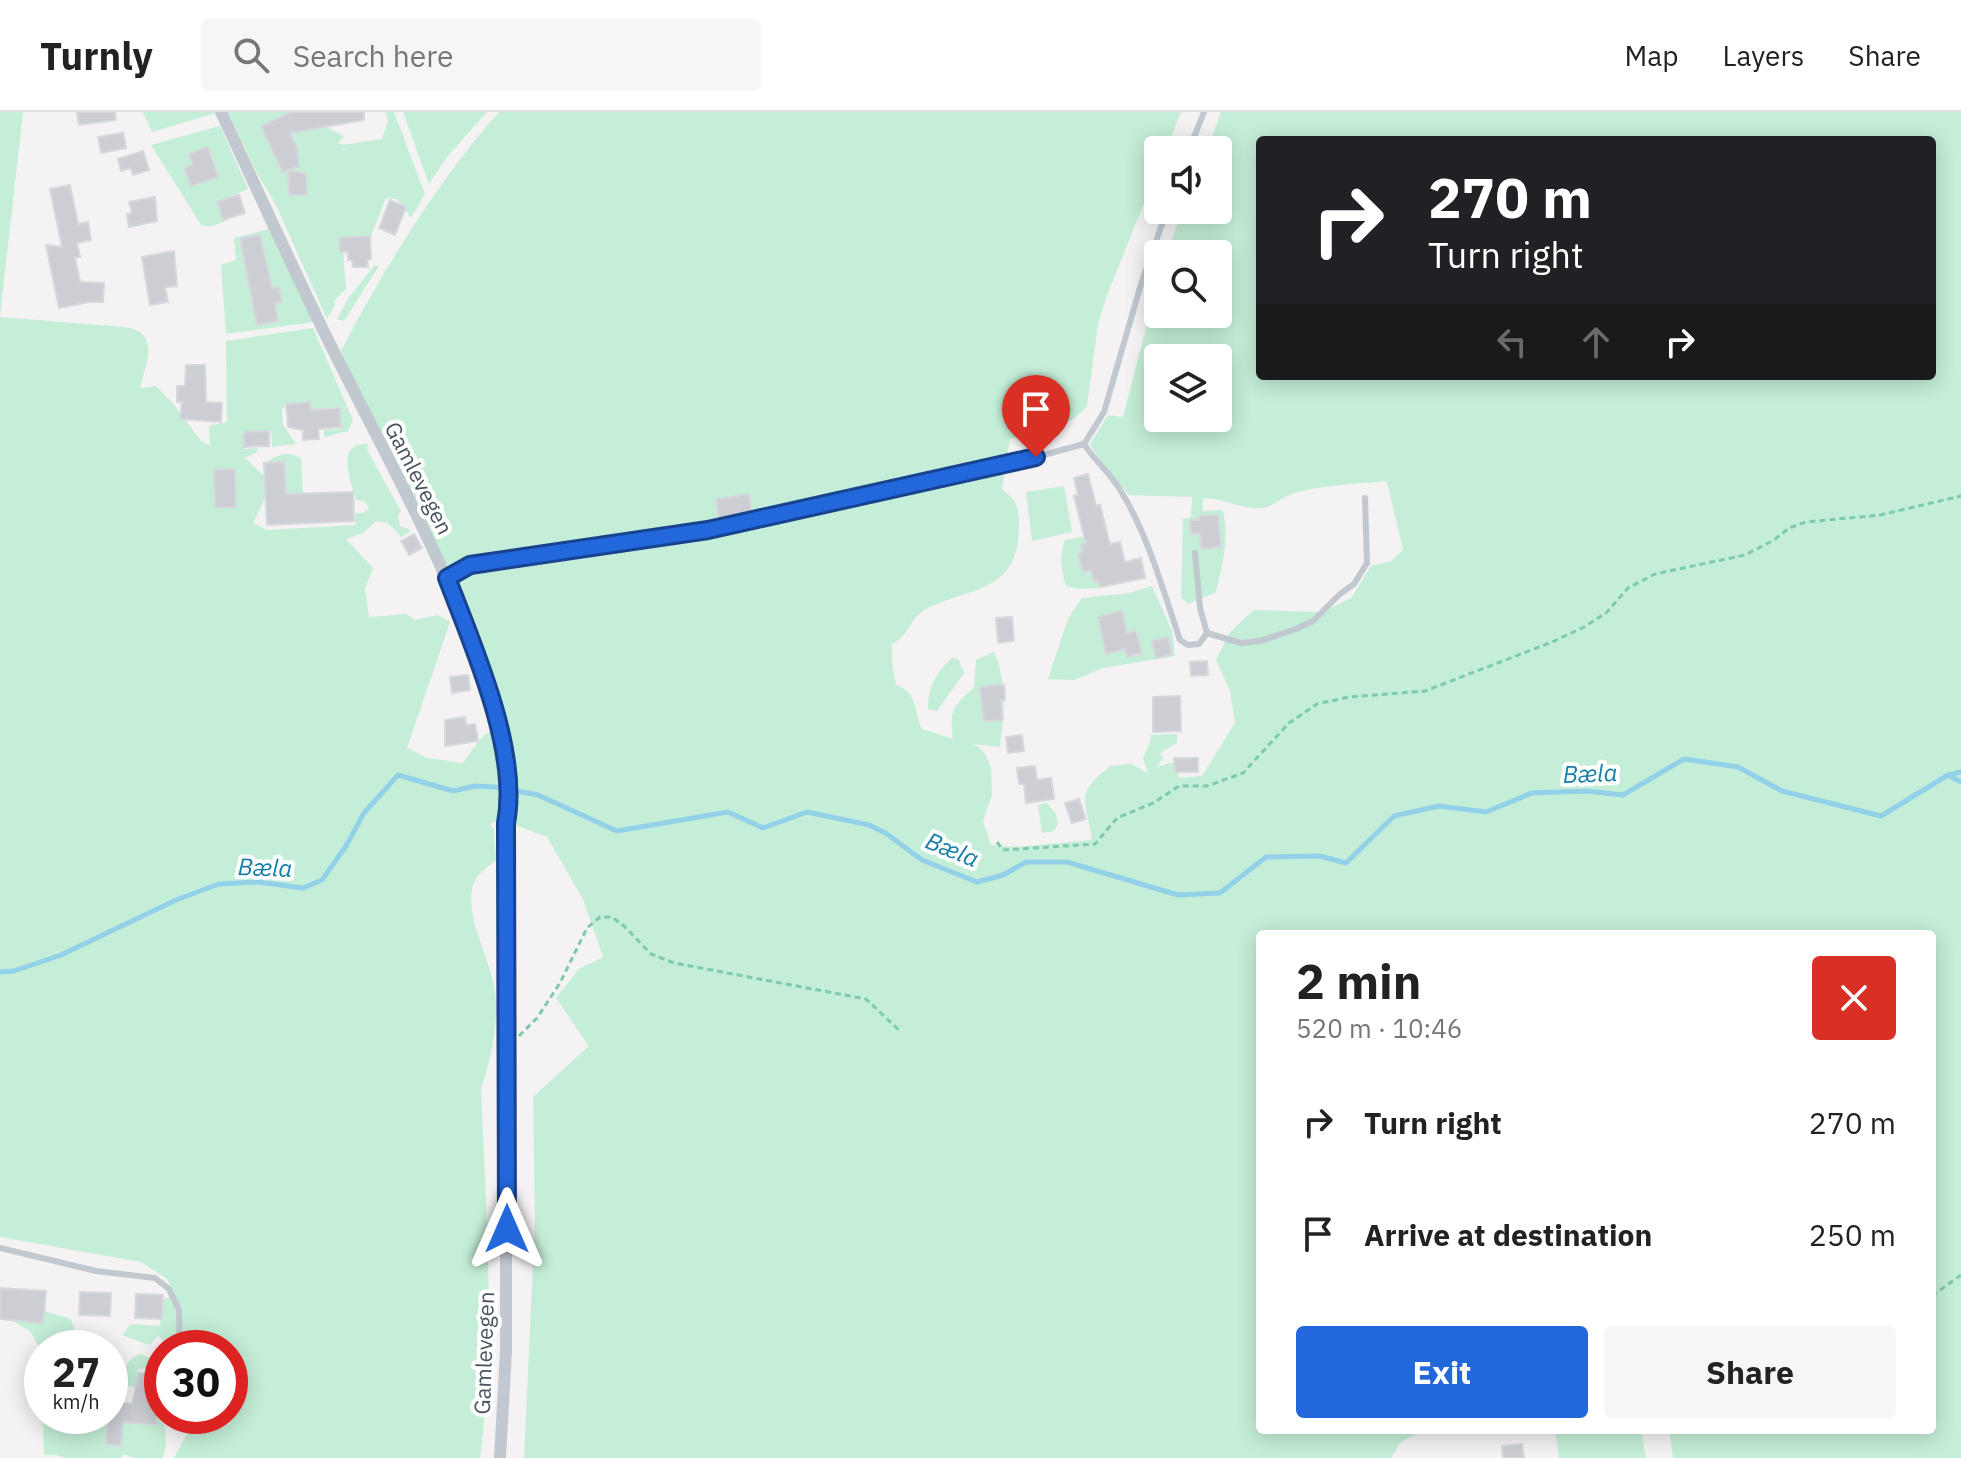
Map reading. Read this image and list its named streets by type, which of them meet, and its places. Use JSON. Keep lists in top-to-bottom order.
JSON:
{
  "streets": {
    "street": ["Gamlevegen"]
  },
  "water": ["Bæla"],
  "page": {
    "header": "Turnly",
    "search": "Search here",
    "nav": ["Map", "Layers", "Share"],
    "turn": ["270 m", "Turn right"],
    "heading": ["2 min", "520 m · 10:46"],
    "list": [
      {
        "name": "Turn right",
        "value": "270 m"
      },
      {
        "name": "Arrive at destination",
        "value": "250 m"
      }
    ],
    "buttons": ["Exit", "Share"],
    "speed": "27 km/h",
    "limit": "30"
  }
}
